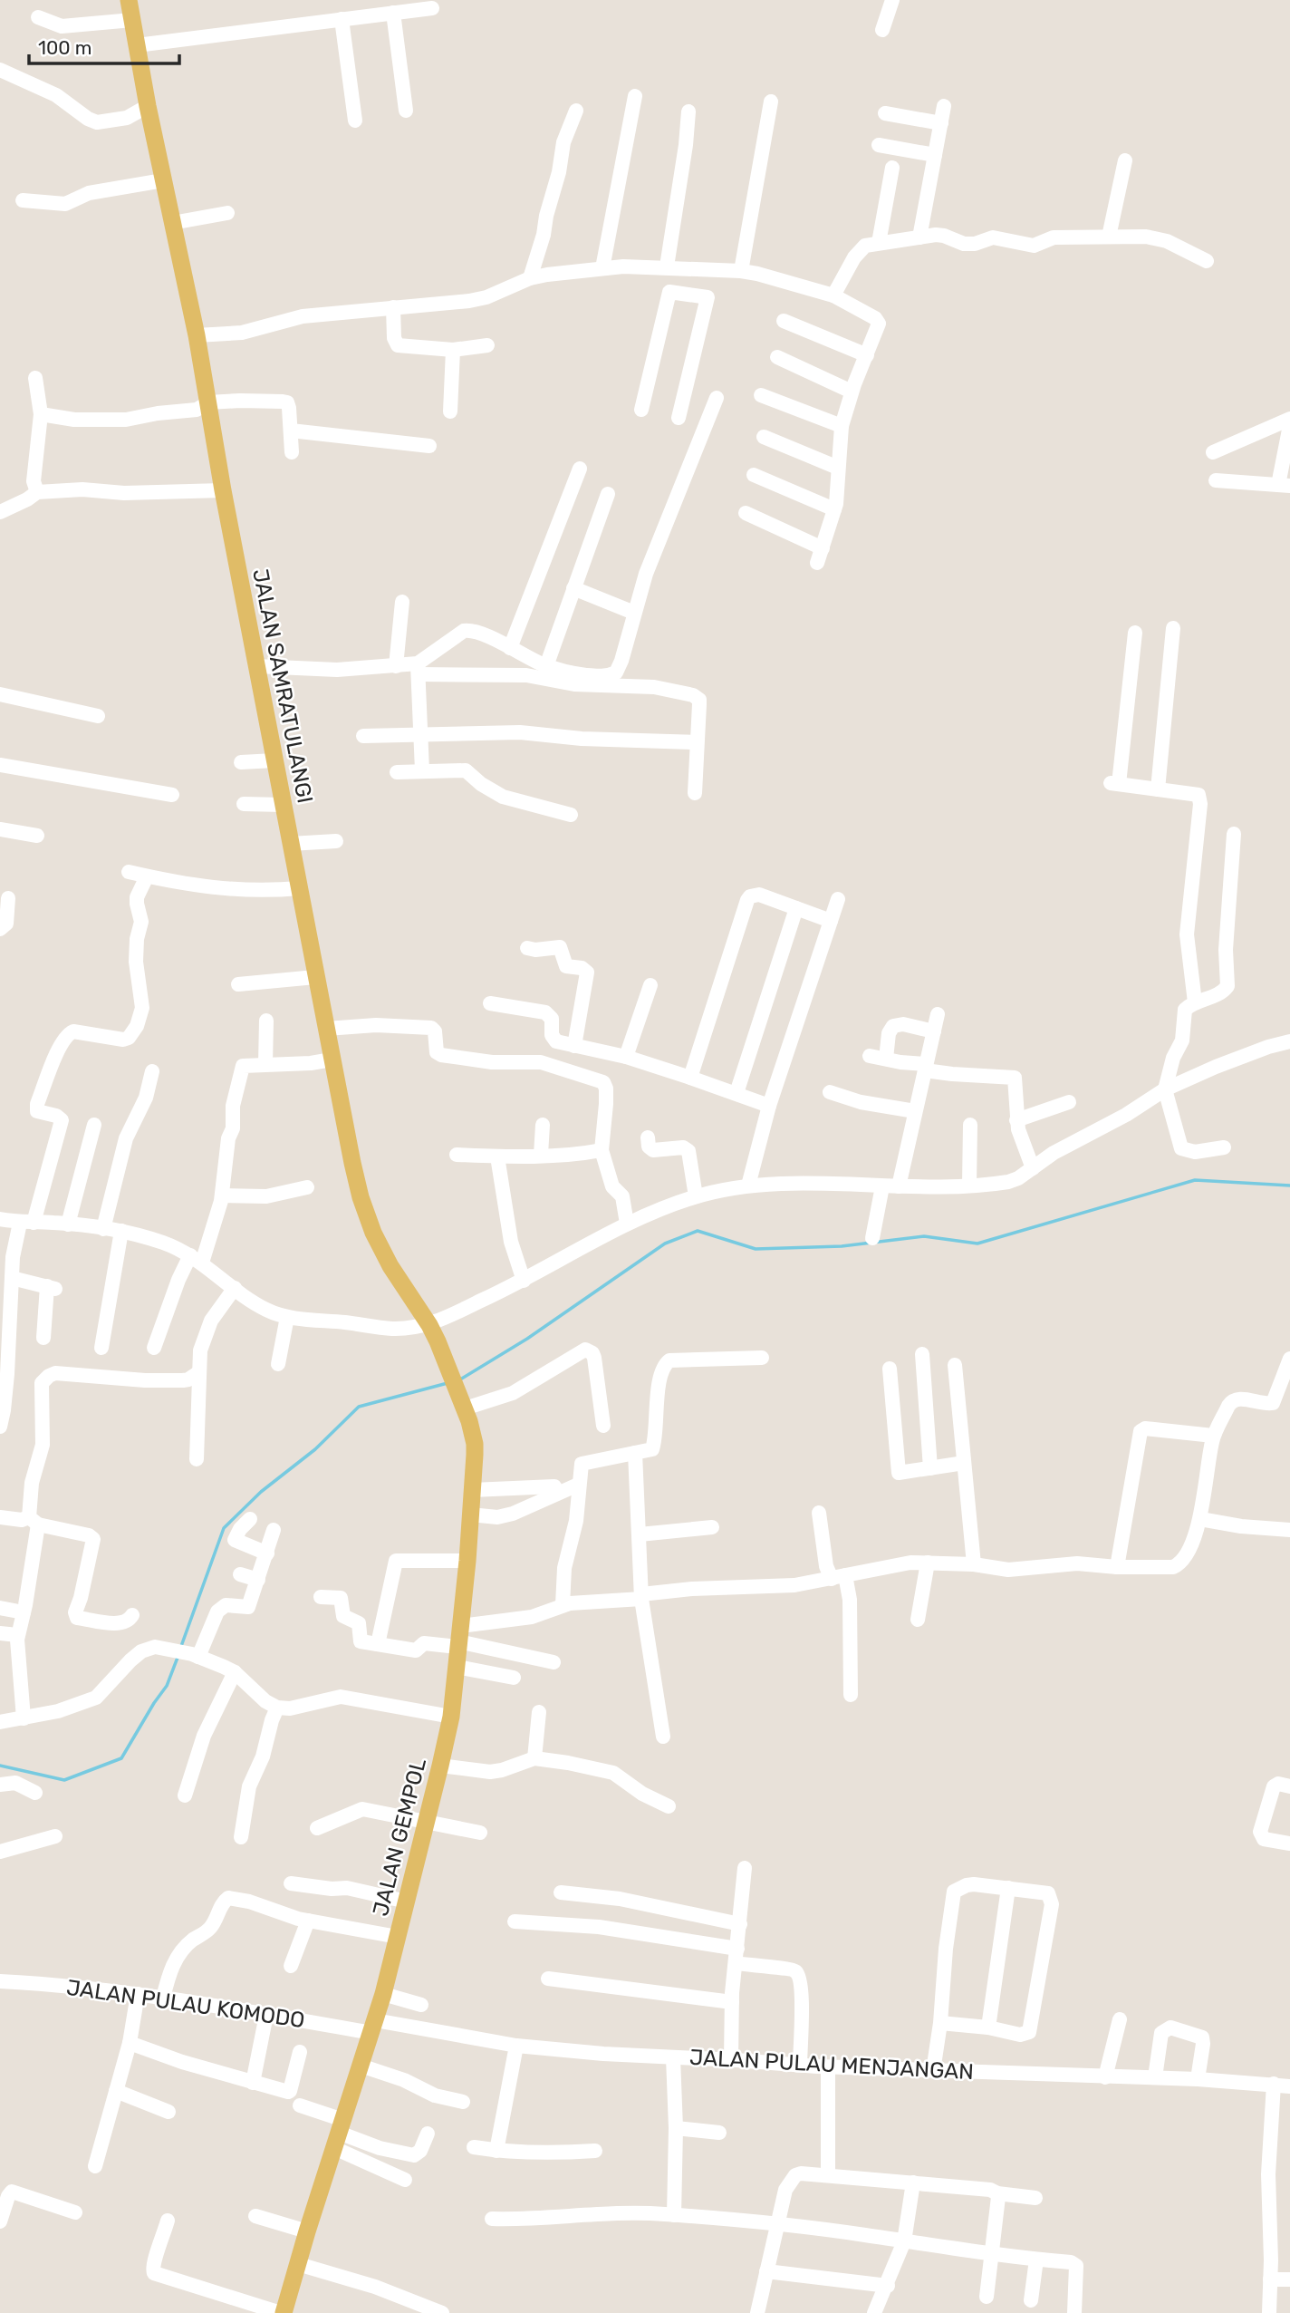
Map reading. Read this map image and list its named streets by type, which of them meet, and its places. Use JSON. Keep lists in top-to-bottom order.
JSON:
{
  "streets": {
    "main road": ["JALAN SAMRATULANGI", "JALAN GEMPOL"],
    "street": ["JALAN PULAU KOMODO", "JALAN PULAU MENJANGAN"]
  },
  "crossings": [
    ["JALAN SAMRATULANGI", "JALAN GEMPOL"],
    ["JALAN GEMPOL", "JALAN PULAU KOMODO"],
    ["JALAN GEMPOL", "JALAN PULAU MENJANGAN"],
    ["JALAN PULAU KOMODO", "JALAN PULAU MENJANGAN"]
  ],
  "scale_bar": "100 m"
}
